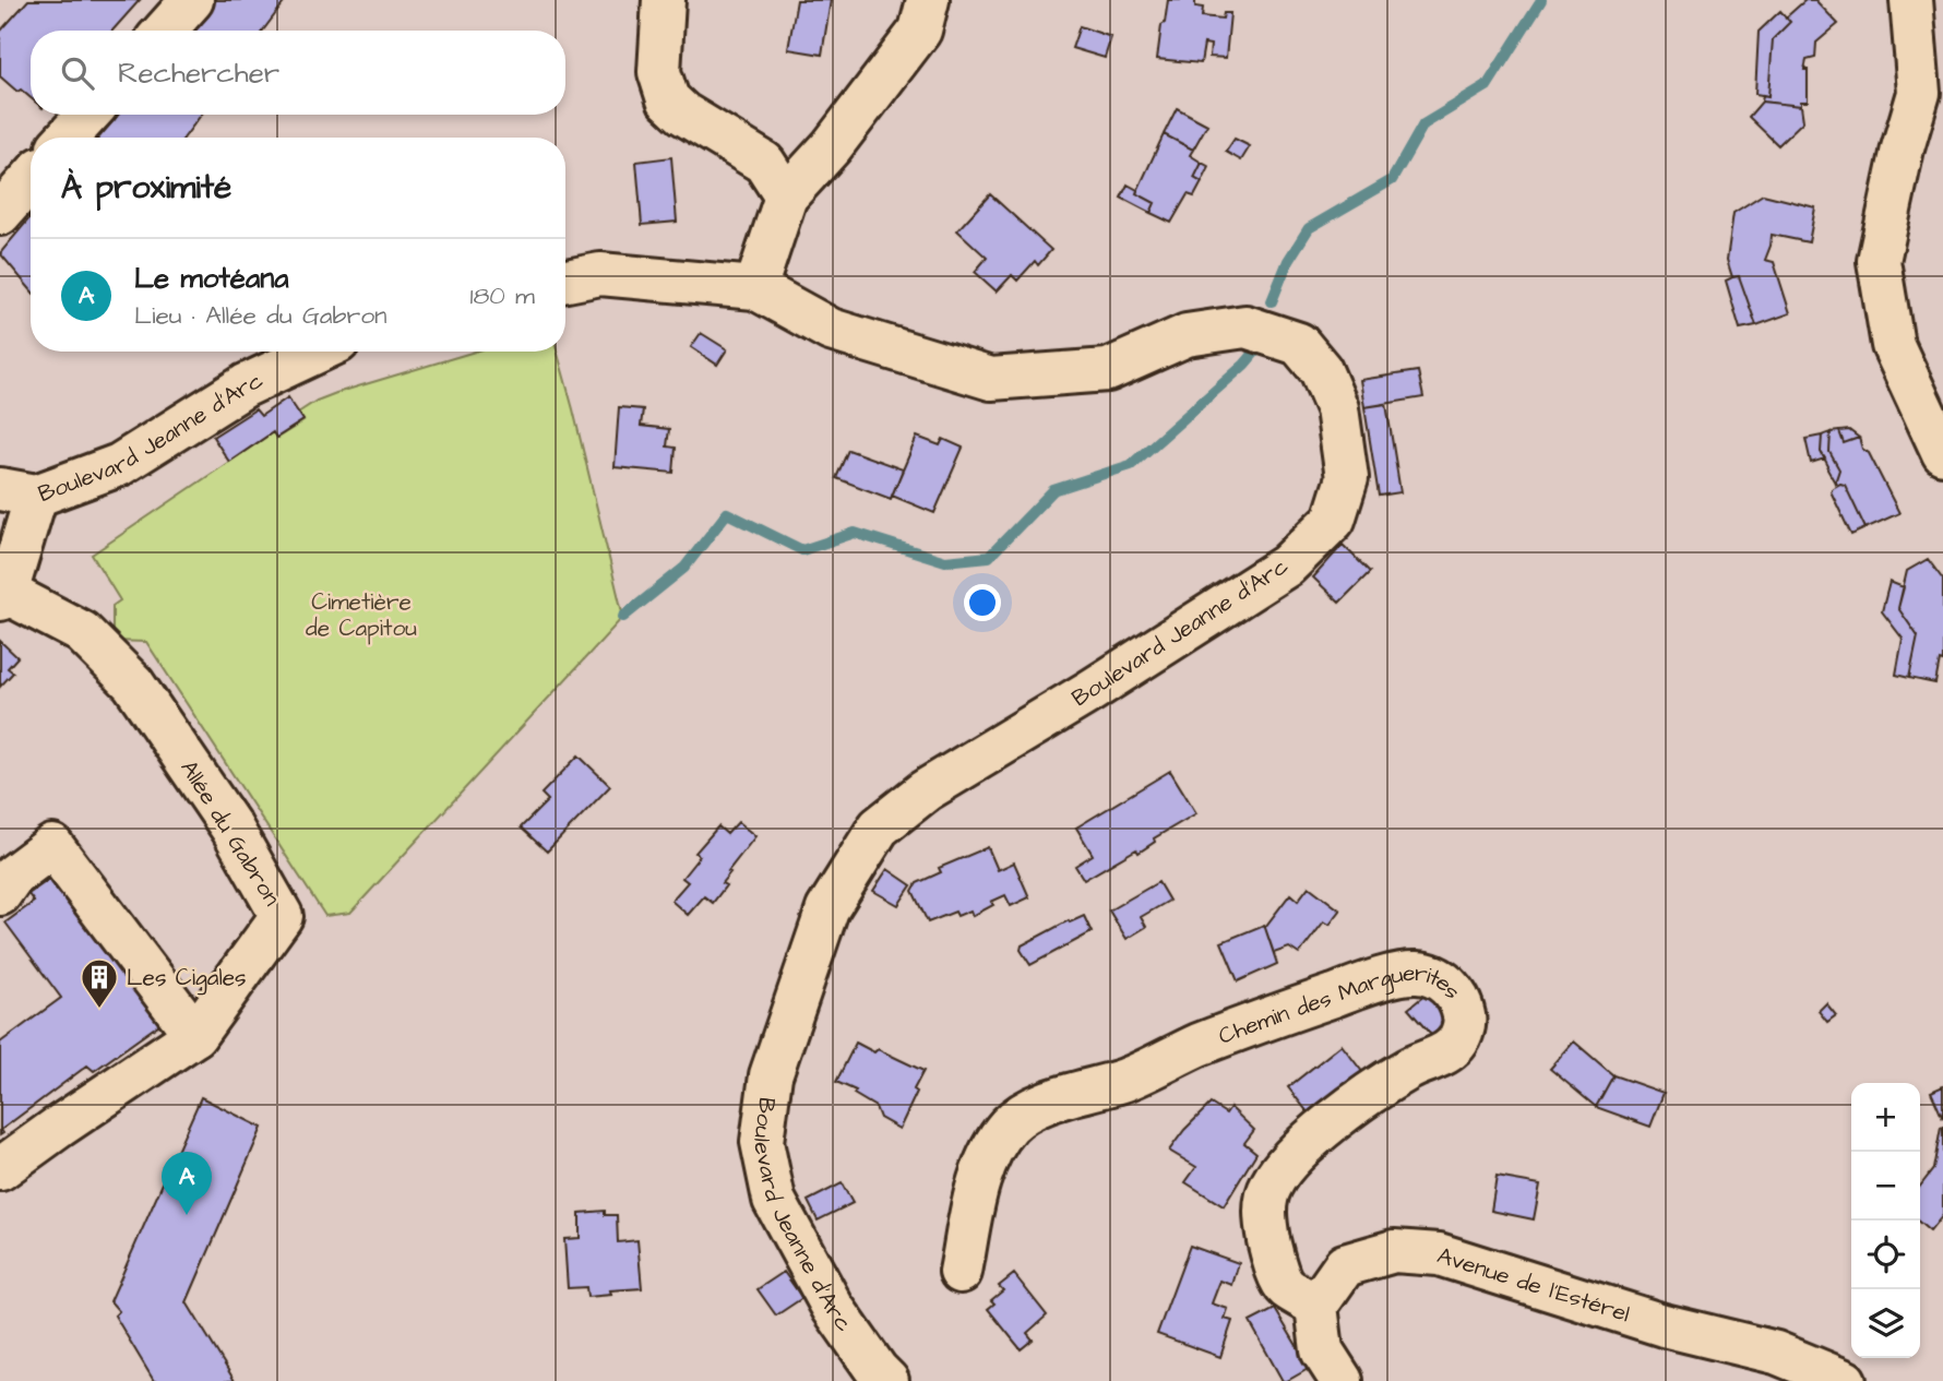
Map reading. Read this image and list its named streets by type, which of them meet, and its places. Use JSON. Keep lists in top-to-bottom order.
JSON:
{
  "streets": {
    "street": [
      "Boulevard Jeanne d'Arc",
      "Allée du Gabron",
      "Chemin des Marguerites",
      "Avenue de l'Estérel"
    ]
  },
  "crossings": [
    ["Boulevard Jeanne d'Arc", "Allée du Gabron"],
    ["Chemin des Marguerites", "Avenue de l'Estérel"]
  ],
  "parks": ["Cimetière de Capitou"],
  "places": {
    "building": ["Les Cigales"]
  },
  "page": {
    "search": "Rechercher",
    "heading": "À proximité",
    "list": [
      {
        "mark": "A",
        "name": "Le motéana",
        "note": "Lieu · Allée du Gabron",
        "value": "180 m"
      }
    ],
    "map_buttons": ["+", "−"],
    "pins": "A"
  }
}
